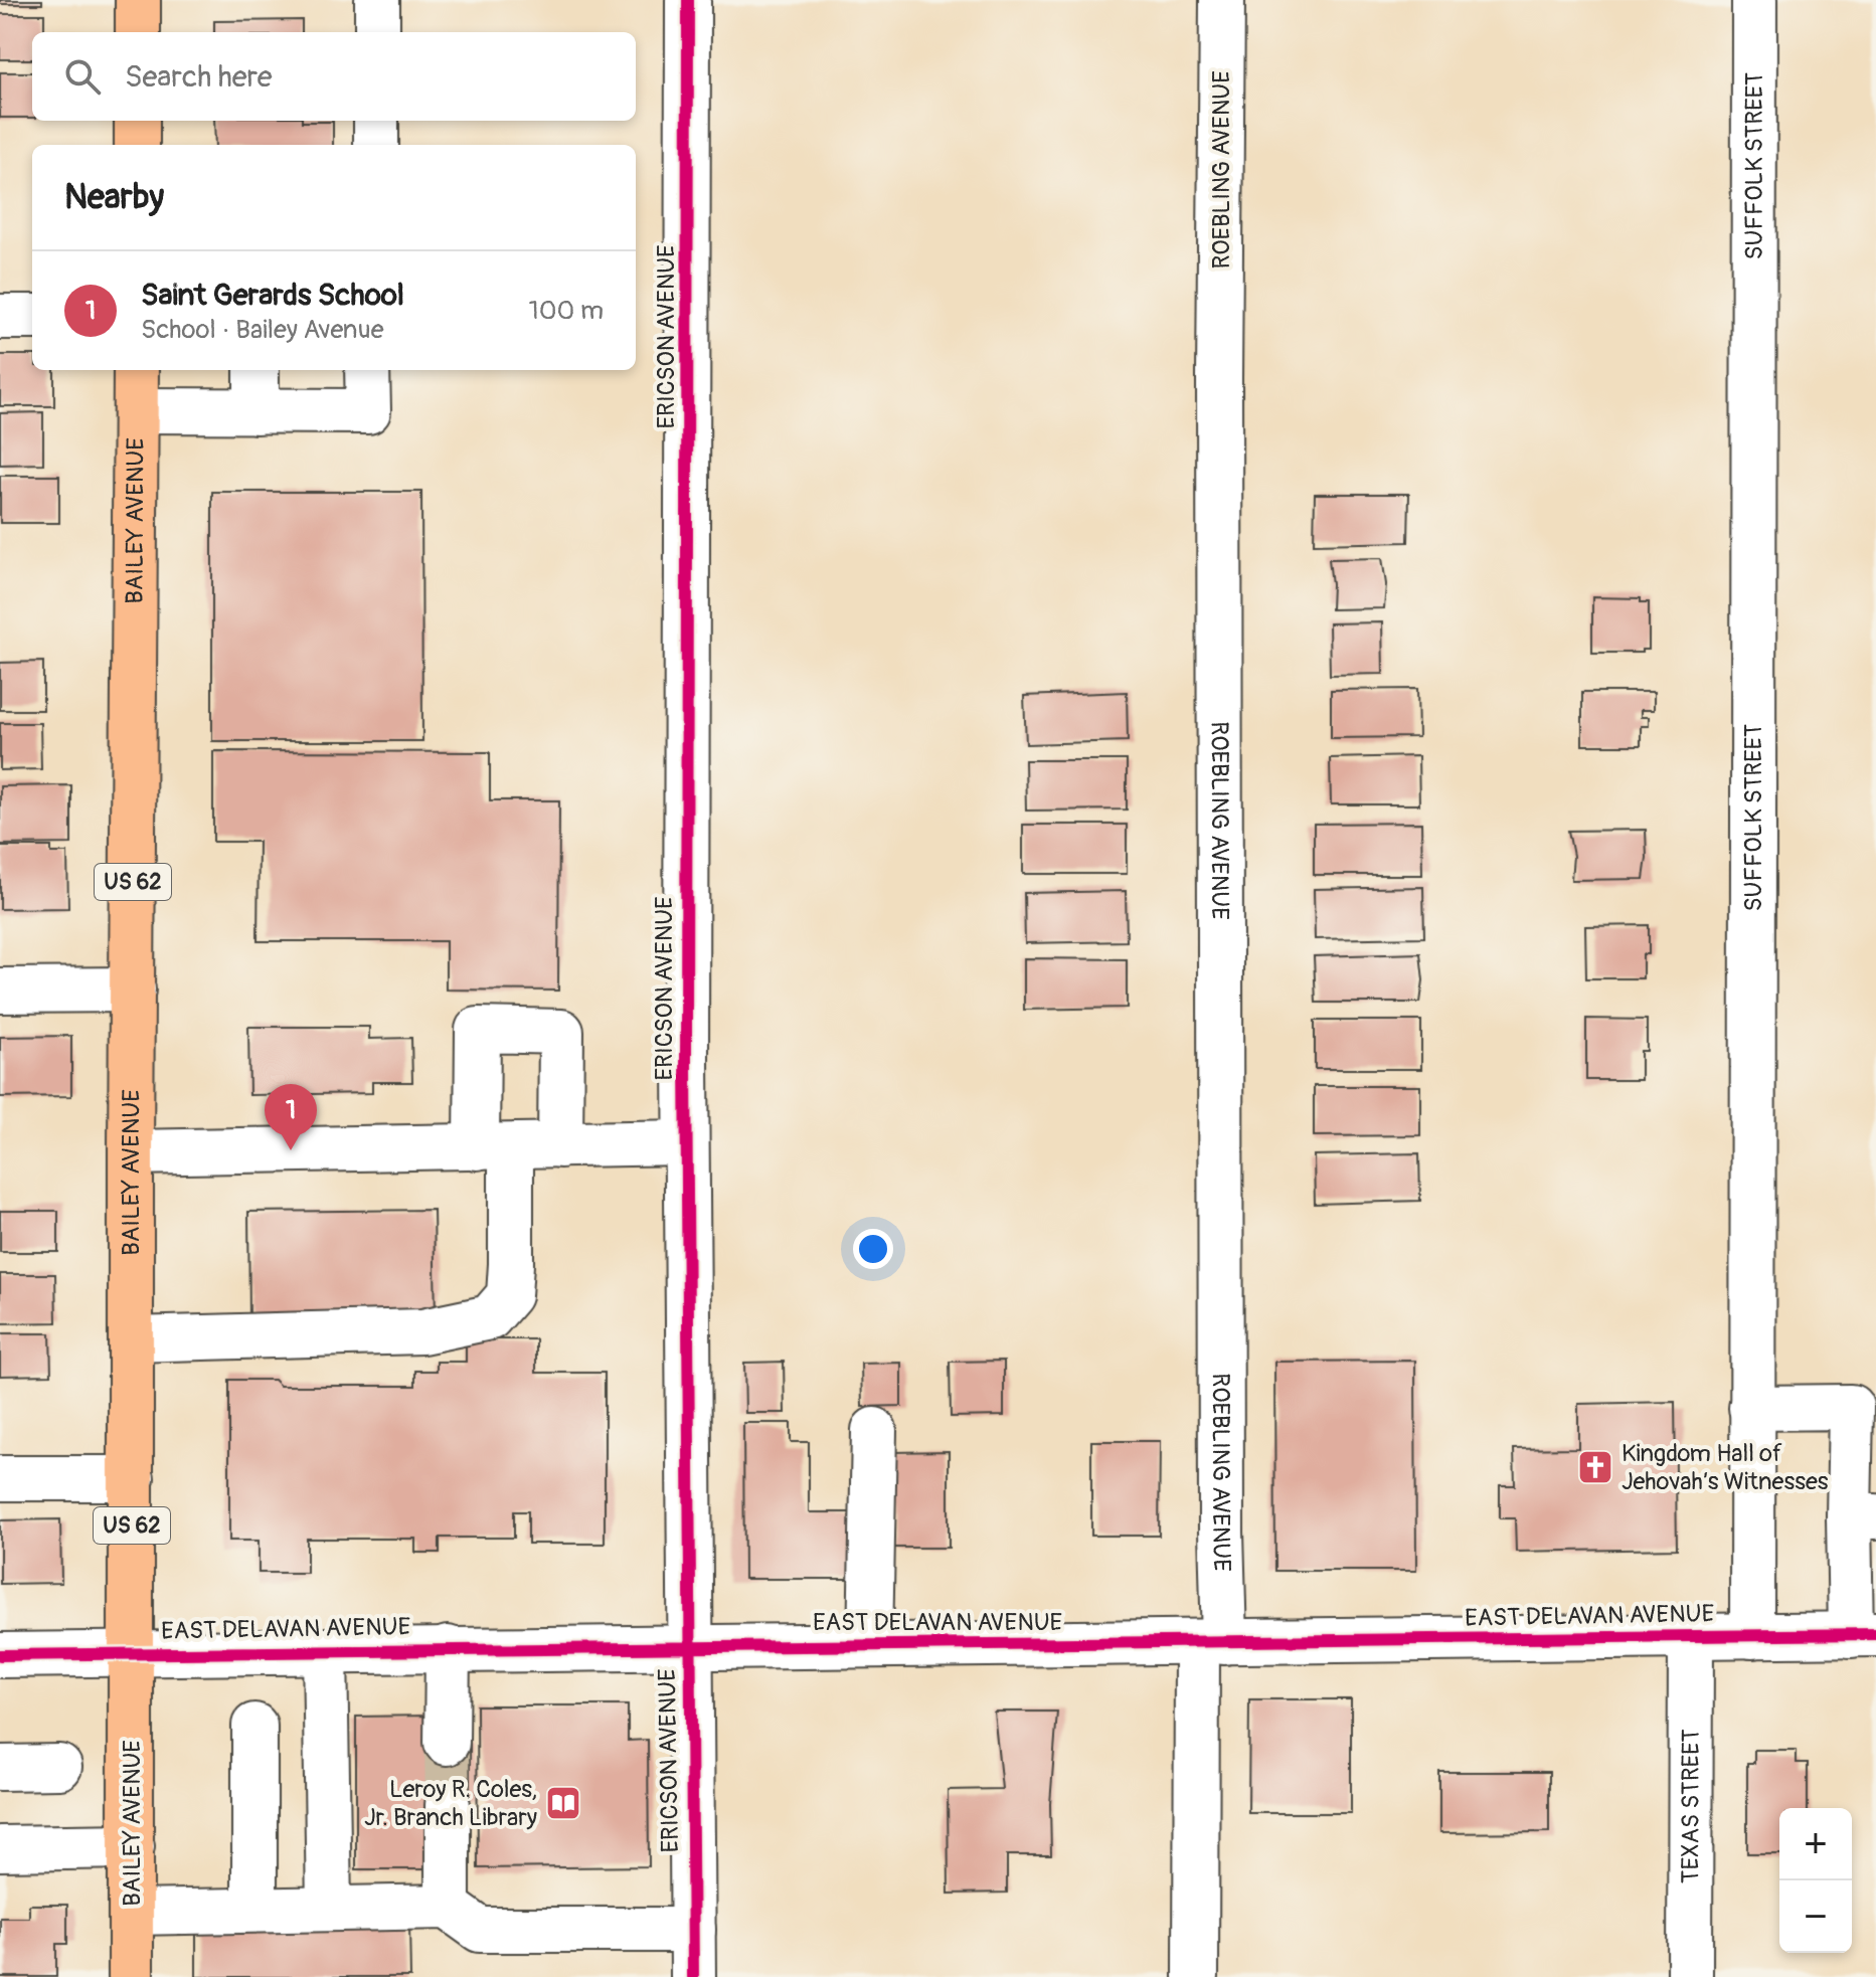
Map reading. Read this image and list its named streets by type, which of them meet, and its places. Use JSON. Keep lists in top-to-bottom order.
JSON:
{
  "streets": {
    "main road": ["BAILEY AVENUE", "US 62"],
    "street": [
      "SUFFOLK STREET",
      "ROEBLING AVENUE",
      "ERICSON AVENUE",
      "EAST DELAVAN AVENUE",
      "TEXAS STREET"
    ]
  },
  "crossings": [
    ["SUFFOLK STREET", "EAST DELAVAN AVENUE"],
    ["ROEBLING AVENUE", "EAST DELAVAN AVENUE"],
    ["ERICSON AVENUE", "EAST DELAVAN AVENUE"],
    ["BAILEY AVENUE", "EAST DELAVAN AVENUE"],
    ["EAST DELAVAN AVENUE", "TEXAS STREET"]
  ],
  "places": {
    "church": ["Kingdom Hall of Jehovah’s Witnesses"],
    "library": ["Leroy R. Coles, Jr. Branch Library"]
  },
  "page": {
    "search": "Search here",
    "heading": "Nearby",
    "list": [
      {
        "mark": "1",
        "name": "Saint Gerards School",
        "note": "School · Bailey Avenue",
        "value": "100 m"
      }
    ],
    "pins": "1",
    "map_buttons": ["+", "−"]
  }
}
